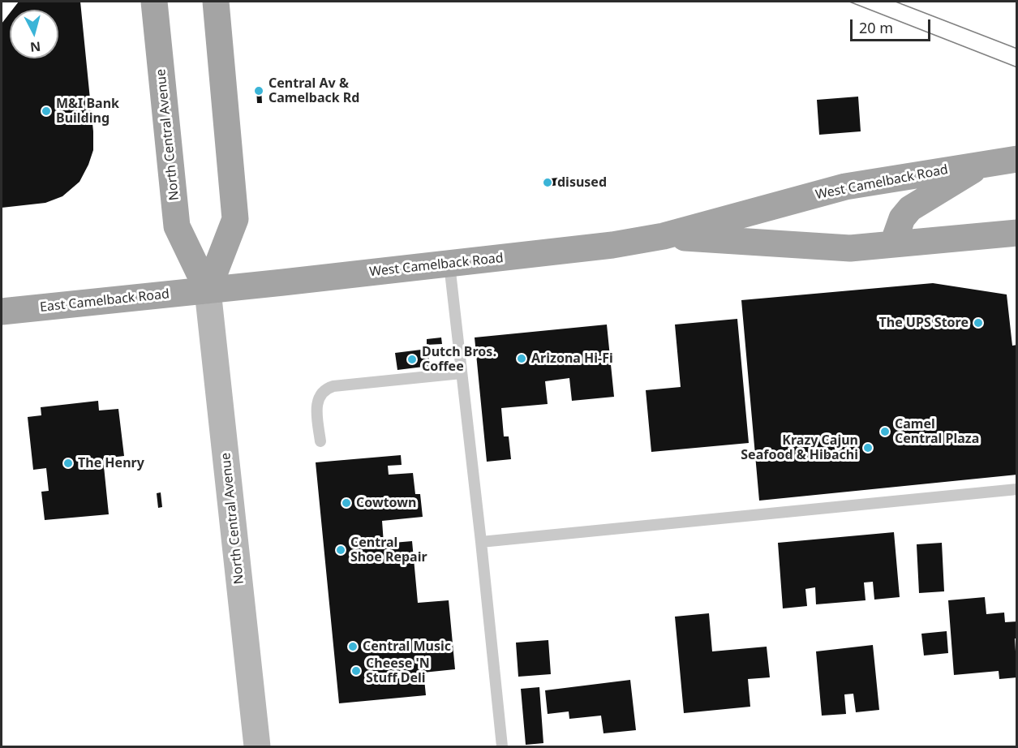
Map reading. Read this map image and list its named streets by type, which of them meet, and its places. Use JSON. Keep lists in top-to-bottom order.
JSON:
{
  "streets": {
    "main road": ["North Central Avenue", "West Camelback Road", "East Camelback Road"]
  },
  "crossings": [
    ["North Central Avenue", "West Camelback Road"],
    ["North Central Avenue", "East Camelback Road"],
    ["West Camelback Road", "East Camelback Road"]
  ],
  "places": [
    "Central Av & Camelback Rd",
    "M&I Bank Building",
    "disused",
    "The UPS Store",
    "Arizona Hi-Fi",
    "Dutch Bros. Coffee",
    "Camel Central Plaza",
    "Krazy Cajun Seafood & Hibachi",
    "The Henry",
    "Cowtown",
    "Central Shoe Repair",
    "Central Music",
    "Cheese 'N Stuff Deli"
  ],
  "scale_bar": "20 m",
  "north": "bottom"
}
